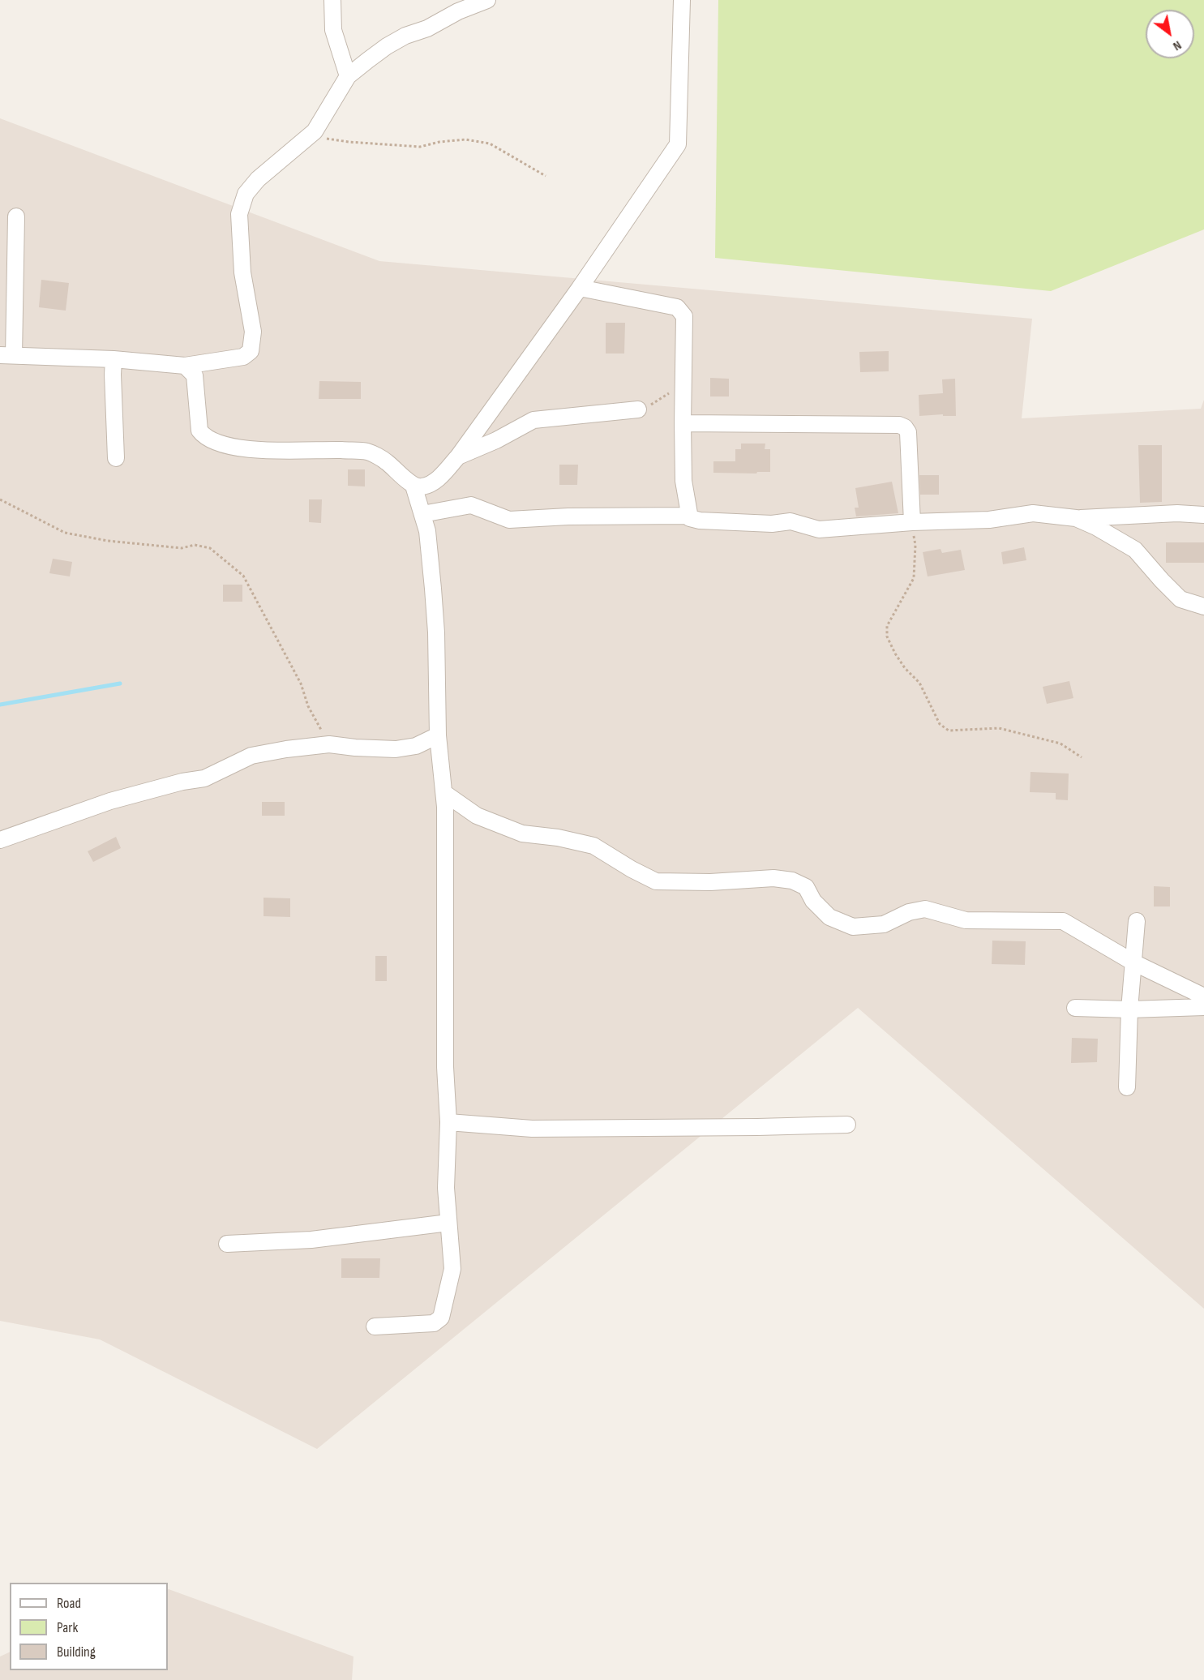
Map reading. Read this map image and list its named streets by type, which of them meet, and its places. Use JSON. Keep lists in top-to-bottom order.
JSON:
{
  "legend": ["Road", "Park", "Building"],
  "north": "bottom right"
}
